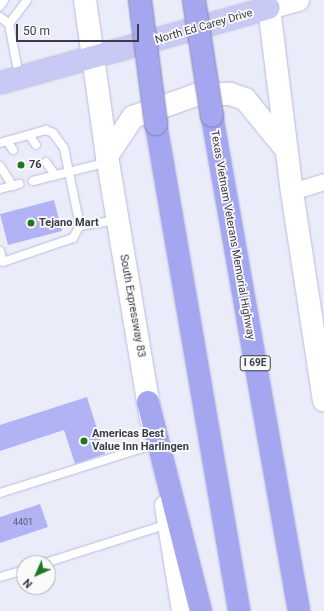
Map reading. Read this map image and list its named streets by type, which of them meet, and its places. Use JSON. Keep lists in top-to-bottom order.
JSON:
{
  "streets": {
    "highway": ["Texas Vietnam Veterans Memorial Highway", "I 69E"],
    "main road": ["North Ed Carey Drive", "South Expressway 83"]
  },
  "crossings": [
    ["North Ed Carey Drive", "South Expressway 83"]
  ],
  "places": ["76", "Tejano Mart", "Americas Best Value Inn Harlingen"],
  "house_numbers": ["4401"],
  "scale_bar": "50 m",
  "north": "bottom left"
}
